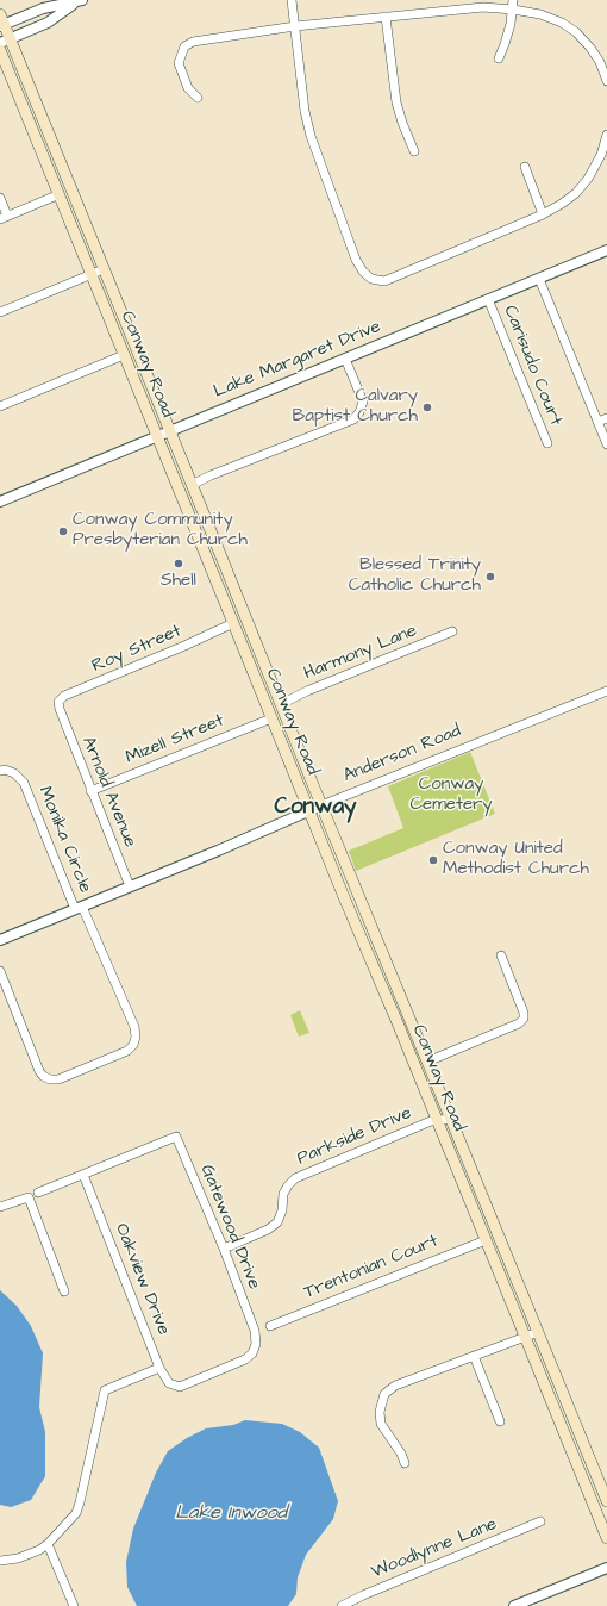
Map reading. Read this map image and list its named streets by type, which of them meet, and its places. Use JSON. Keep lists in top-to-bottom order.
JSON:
{
  "streets": {
    "main road": ["Conway Road"],
    "street": [
      "Lake Margaret Drive",
      "Carisudo Court",
      "Roy Street",
      "Harmony Lane",
      "Mizell Street",
      "Anderson Road",
      "Arnold Avenue",
      "Monika Circle",
      "Parkside Drive",
      "Gatewood Drive",
      "Trentonian Court",
      "Oakview Drive",
      "Woodlynne Lane"
    ]
  },
  "crossings": [
    ["Lake Margaret Drive", "Conway Road"],
    ["Lake Margaret Drive", "Carisudo Court"],
    ["Conway Road", "Roy Street"],
    ["Conway Road", "Harmony Lane"],
    ["Conway Road", "Mizell Street"],
    ["Conway Road", "Anderson Road"],
    ["Conway Road", "Parkside Drive"],
    ["Conway Road", "Trentonian Court"],
    ["Roy Street", "Arnold Avenue"],
    ["Mizell Street", "Arnold Avenue"],
    ["Anderson Road", "Arnold Avenue"],
    ["Anderson Road", "Monika Circle"],
    ["Parkside Drive", "Gatewood Drive"],
    ["Gatewood Drive", "Oakview Drive"]
  ],
  "districts": ["Conway"],
  "water": ["Lake Inwood"],
  "parks": ["Conway Cemetery"],
  "places": [
    "Calvary Baptist Church",
    "Conway Community Presbyterian Church",
    "Shell",
    "Blessed Trinity Catholic Church",
    "Conway United Methodist Church"
  ]
}
